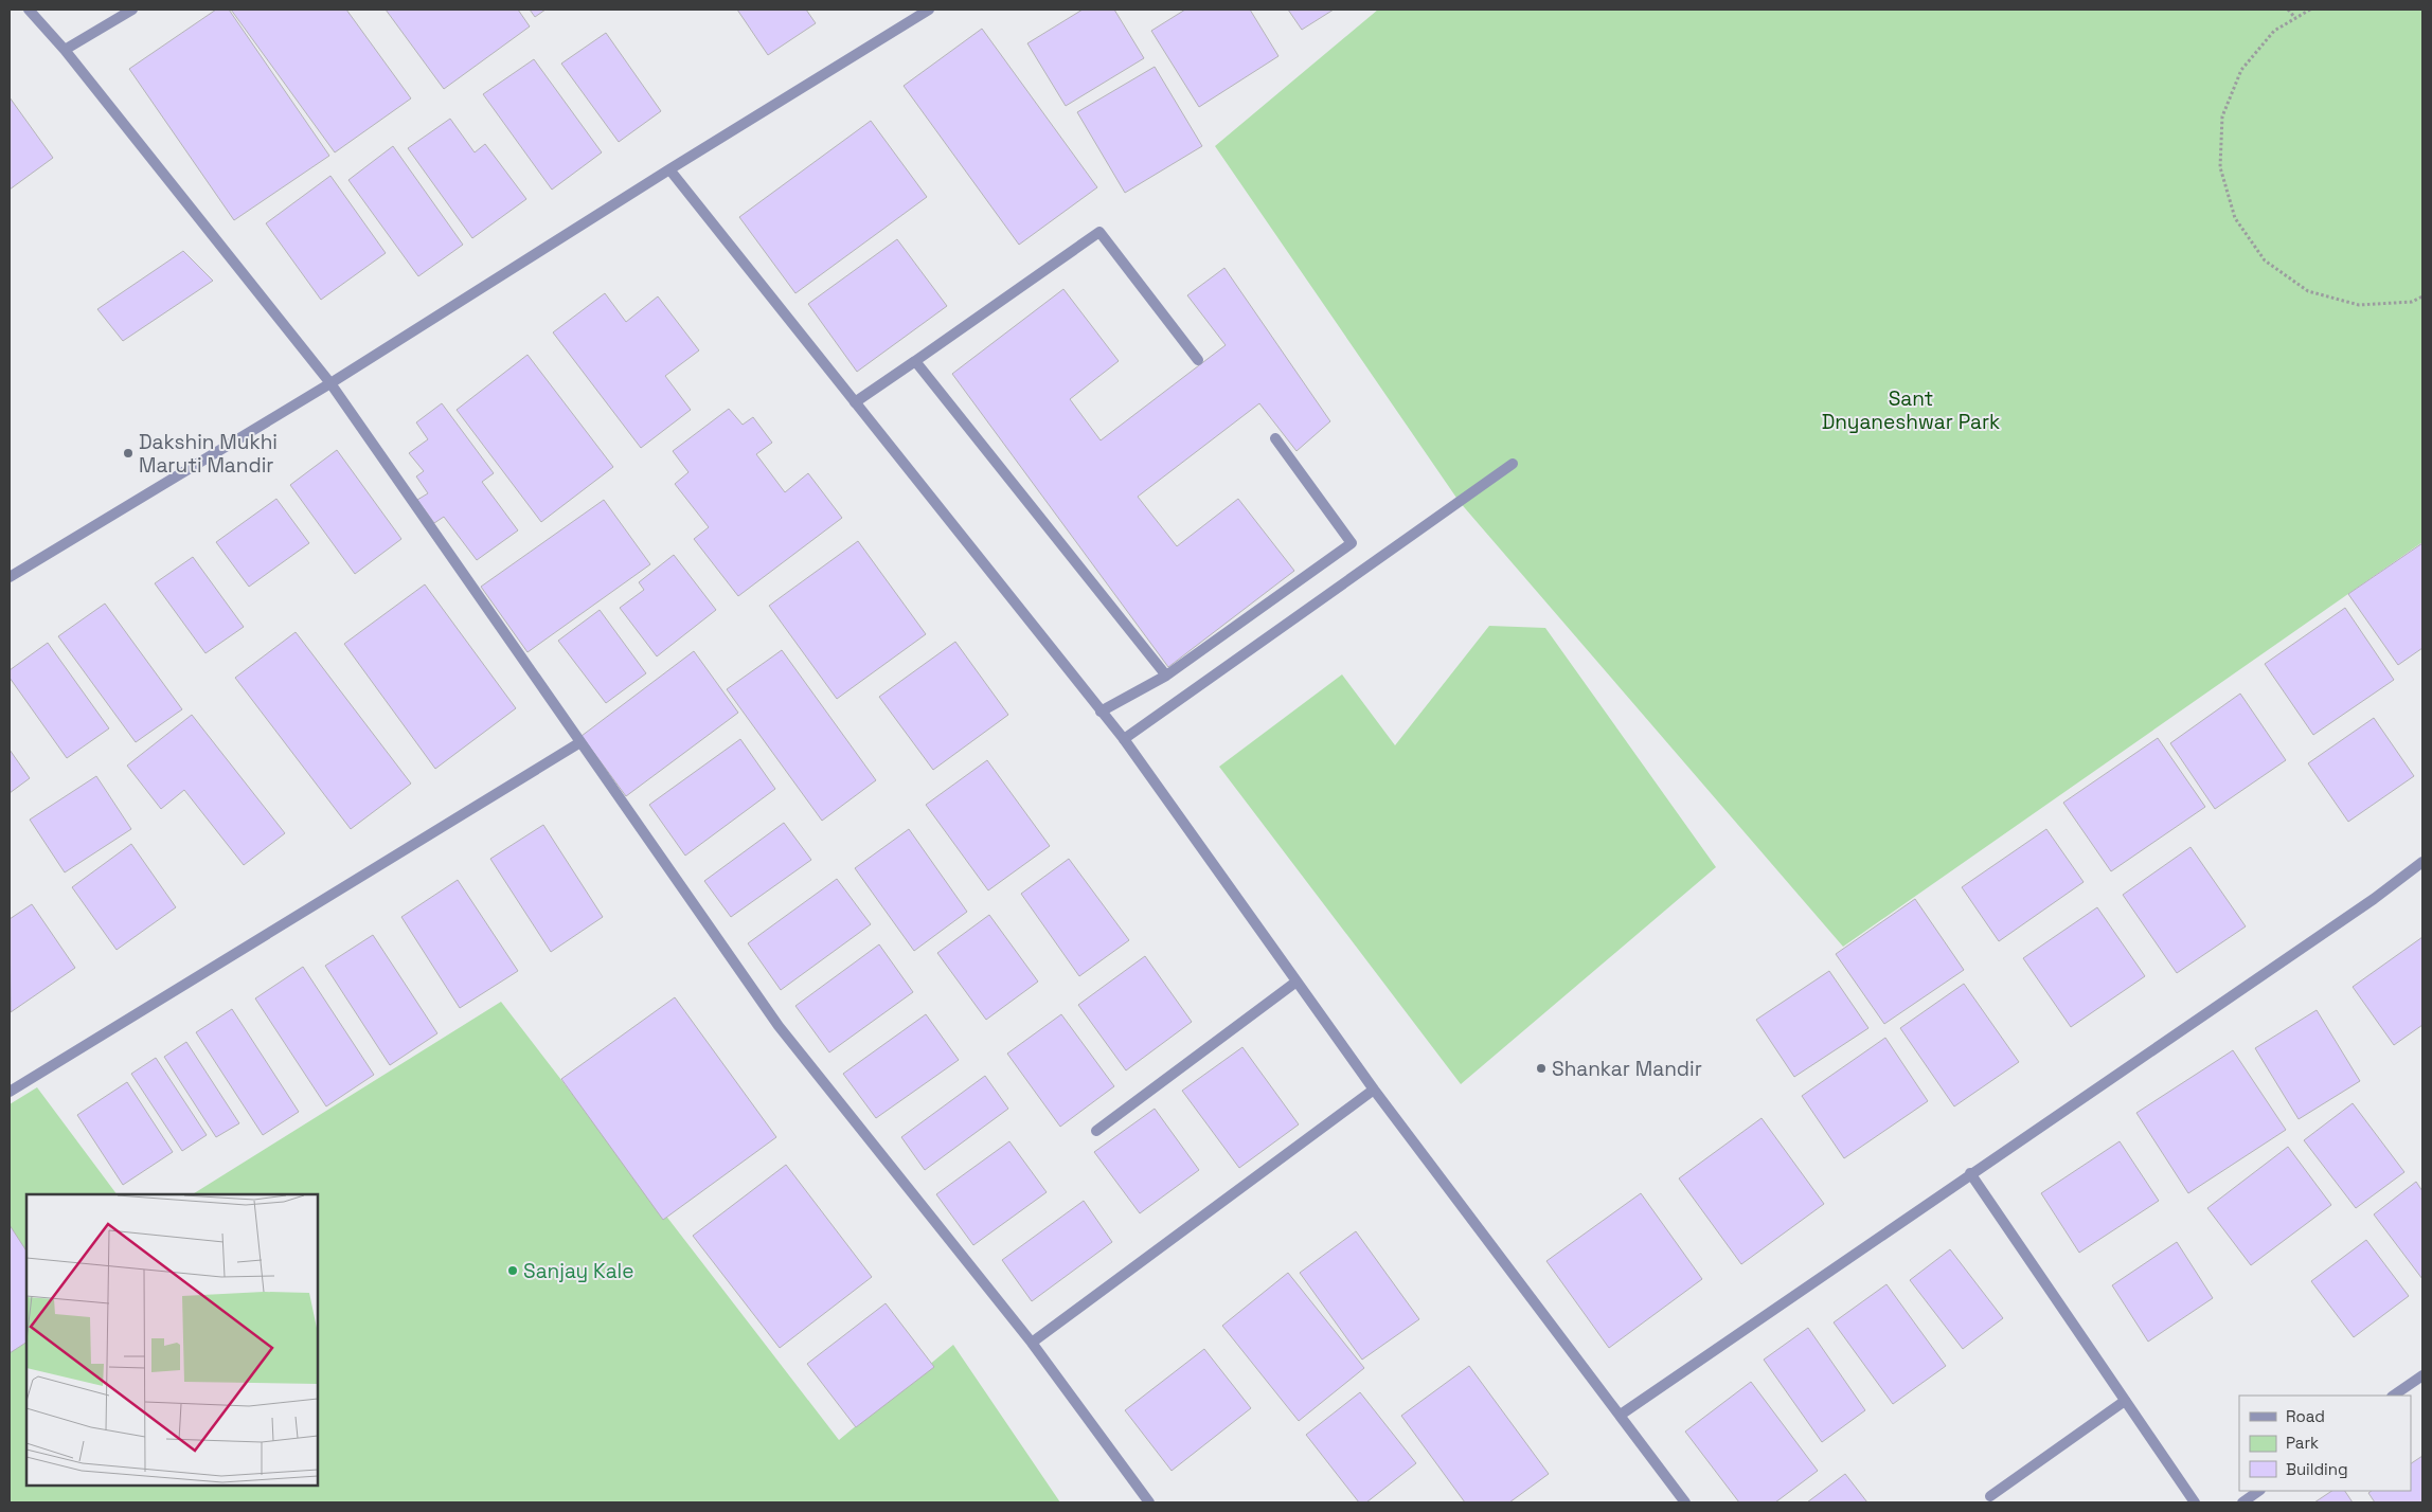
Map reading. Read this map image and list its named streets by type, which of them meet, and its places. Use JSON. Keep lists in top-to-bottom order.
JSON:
{
  "parks": ["Sant Dnyaneshwar Park"],
  "places": ["Dakshin Mukhi Maruti Mandir", "Shankar Mandir", "Sanjay Kale"],
  "legend": ["Road", "Park", "Building"]
}
